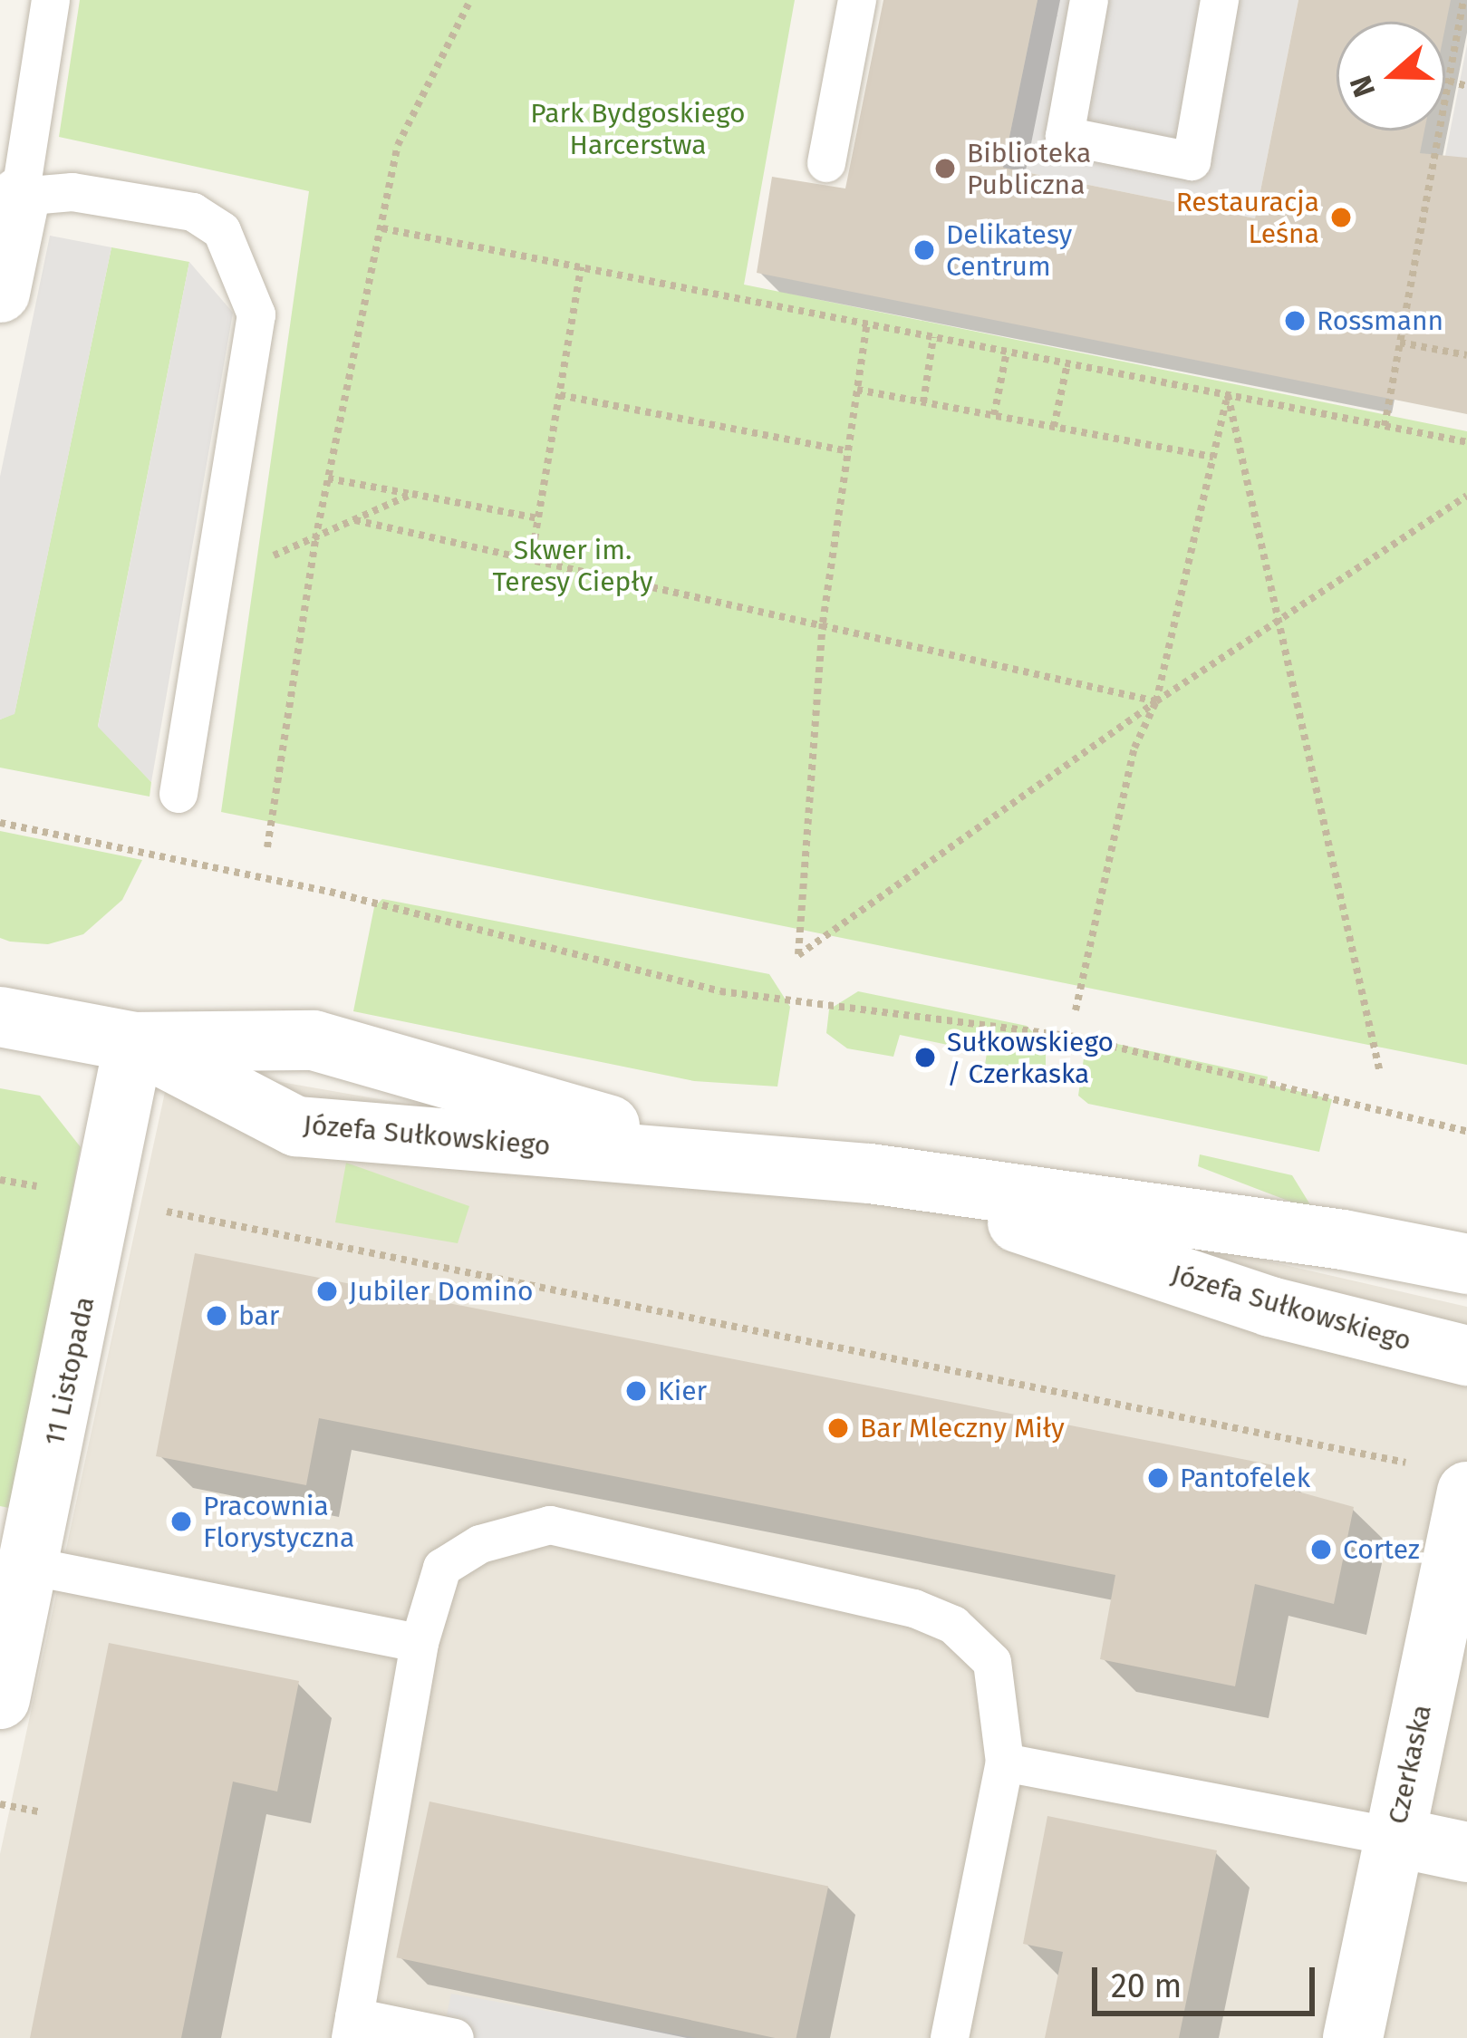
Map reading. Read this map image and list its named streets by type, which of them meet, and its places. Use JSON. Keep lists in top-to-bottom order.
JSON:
{
  "streets": {
    "street": ["Józefa Sułkowskiego", "11 Listopada", "Czerkaska"]
  },
  "crossings": [
    ["Józefa Sułkowskiego", "11 Listopada"]
  ],
  "parks": ["Park Bydgoskiego Harcerstwa", "Skwer im. Teresy Ciepły"],
  "places": [
    "Biblioteka Publiczna",
    "Restauracja Leśna",
    "Delikatesy Centrum",
    "Rossmann",
    "Sułkowskiego / Czerkaska",
    "Jubiler Domino",
    "bar",
    "Kier",
    "Bar Mleczny Miły",
    "Pantofelek",
    "Pracownia Florystyczna",
    "Cortez"
  ],
  "scale_bar": "20 m",
  "north": "left"
}
